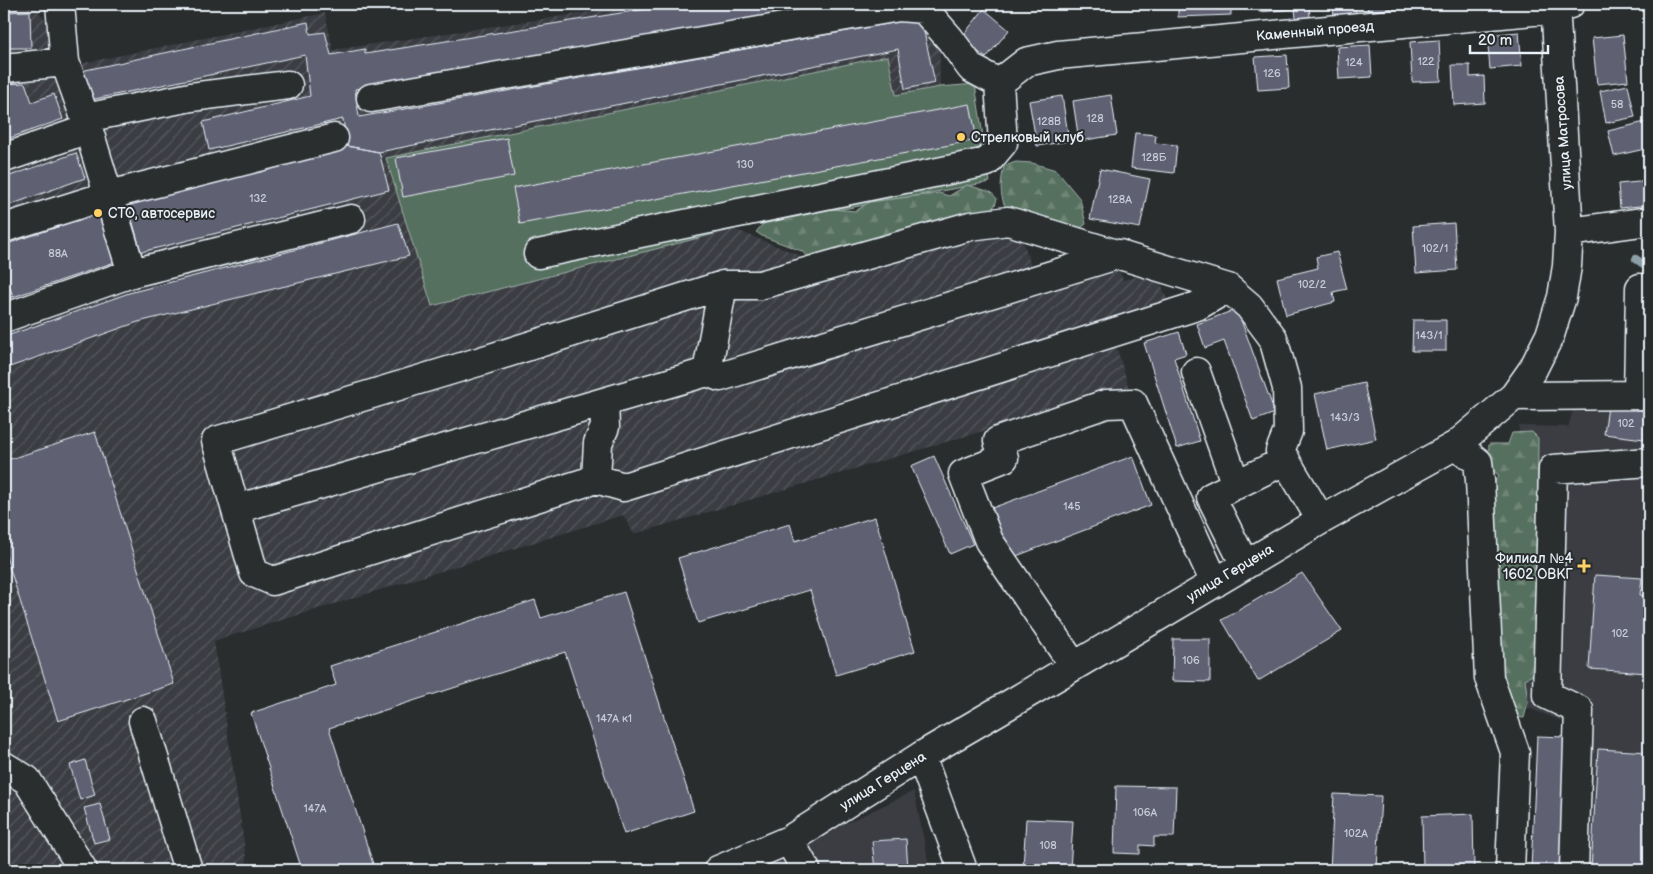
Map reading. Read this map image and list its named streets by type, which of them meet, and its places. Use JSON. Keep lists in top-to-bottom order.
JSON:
{
  "streets": {
    "street": ["Каменный проезд", "улица Матросова", "улица Герцена"]
  },
  "crossings": [
    ["Каменный проезд", "улица Матросова"],
    ["улица Матросова", "улица Герцена"]
  ],
  "places": {
    "other": ["Стрелковый клуб", "СТО, автосервис"],
    "health": ["Филиал №4 1602 ОВКГ"]
  },
  "house_numbers": [
    "122",
    "124",
    "126",
    "58",
    "128",
    "128В",
    "128Б",
    "130",
    "132",
    "128А",
    "102/1",
    "88А",
    "102/2",
    "143/1",
    "143/3",
    "102",
    "145",
    "102",
    "106",
    "147А к1",
    "147А",
    "106А",
    "102А",
    "108"
  ],
  "scale_bar": "20 m"
}
